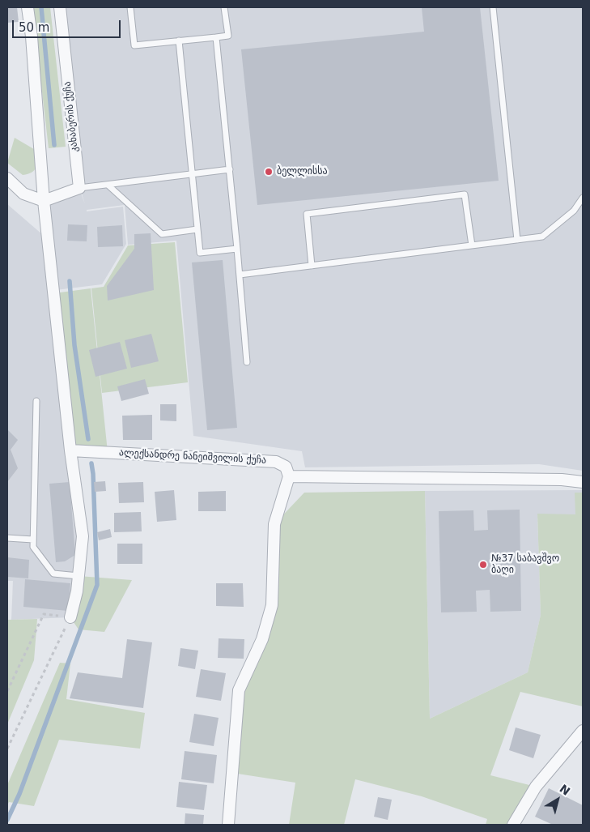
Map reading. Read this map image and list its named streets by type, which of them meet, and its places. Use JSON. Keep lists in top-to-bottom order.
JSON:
{
  "streets": {
    "street": ["კახაბერის ქუჩა", "ალექსანდრე ნანეიშვილის ქუჩა"]
  },
  "places": ["ბელლისსა", "№37 საბავშვო ბაღი"],
  "scale_bar": "50 m",
  "north": "top right"
}
